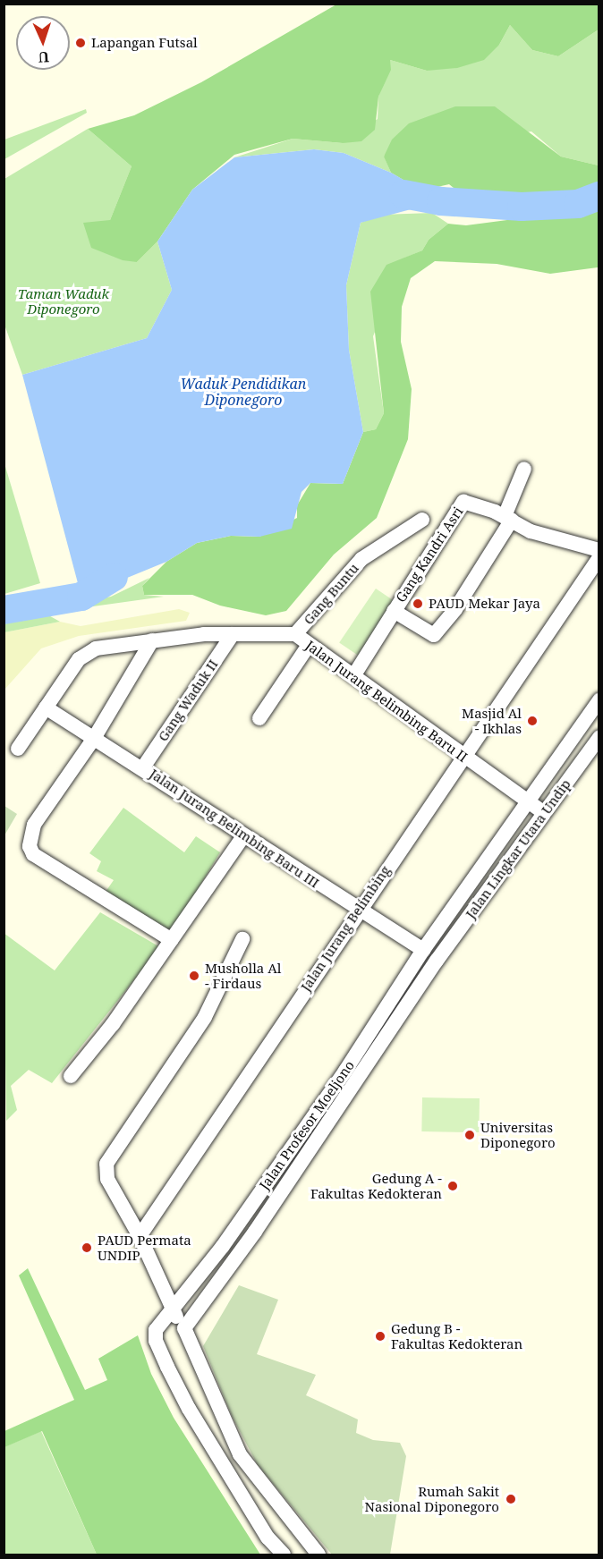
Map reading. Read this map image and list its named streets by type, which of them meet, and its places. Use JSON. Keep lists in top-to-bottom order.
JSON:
{
  "streets": {
    "street": [
      "Gang Kandri Asri",
      "Gang Buntu",
      "Gang Waduk II",
      "Jalan Jurang Belimbing Baru II",
      "Jalan Jurang Belimbing Baru III",
      "Jalan Lingkar Utara Undip",
      "Jalan Jurang Belimbing",
      "Jalan Profesor Moeljono"
    ]
  },
  "crossings": [
    ["Gang Kandri Asri", "Jalan Jurang Belimbing Baru II"],
    ["Gang Buntu", "Jalan Jurang Belimbing Baru II"],
    ["Gang Waduk II", "Jalan Jurang Belimbing Baru II"],
    ["Gang Waduk II", "Jalan Jurang Belimbing Baru III"],
    ["Jalan Jurang Belimbing Baru II", "Jalan Jurang Belimbing Baru III"],
    ["Jalan Jurang Belimbing Baru II", "Jalan Lingkar Utara Undip"],
    ["Jalan Jurang Belimbing Baru II", "Jalan Jurang Belimbing"],
    ["Jalan Jurang Belimbing Baru II", "Jalan Profesor Moeljono"],
    ["Jalan Jurang Belimbing Baru III", "Jalan Jurang Belimbing"],
    ["Jalan Jurang Belimbing Baru III", "Jalan Profesor Moeljono"]
  ],
  "water": ["Waduk Pendidikan Diponegoro"],
  "parks": ["Taman Waduk Diponegoro"],
  "places": [
    "Lapangan Futsal",
    "PAUD Mekar Jaya",
    "Masjid Al - Ikhlas",
    "Musholla Al - Firdaus",
    "Universitas Diponegoro",
    "Gedung A - Fakultas Kedokteran",
    "PAUD Permata UNDIP",
    "Gedung B - Fakultas Kedokteran",
    "Rumah Sakit Nasional Diponegoro"
  ],
  "north": "bottom"
}
